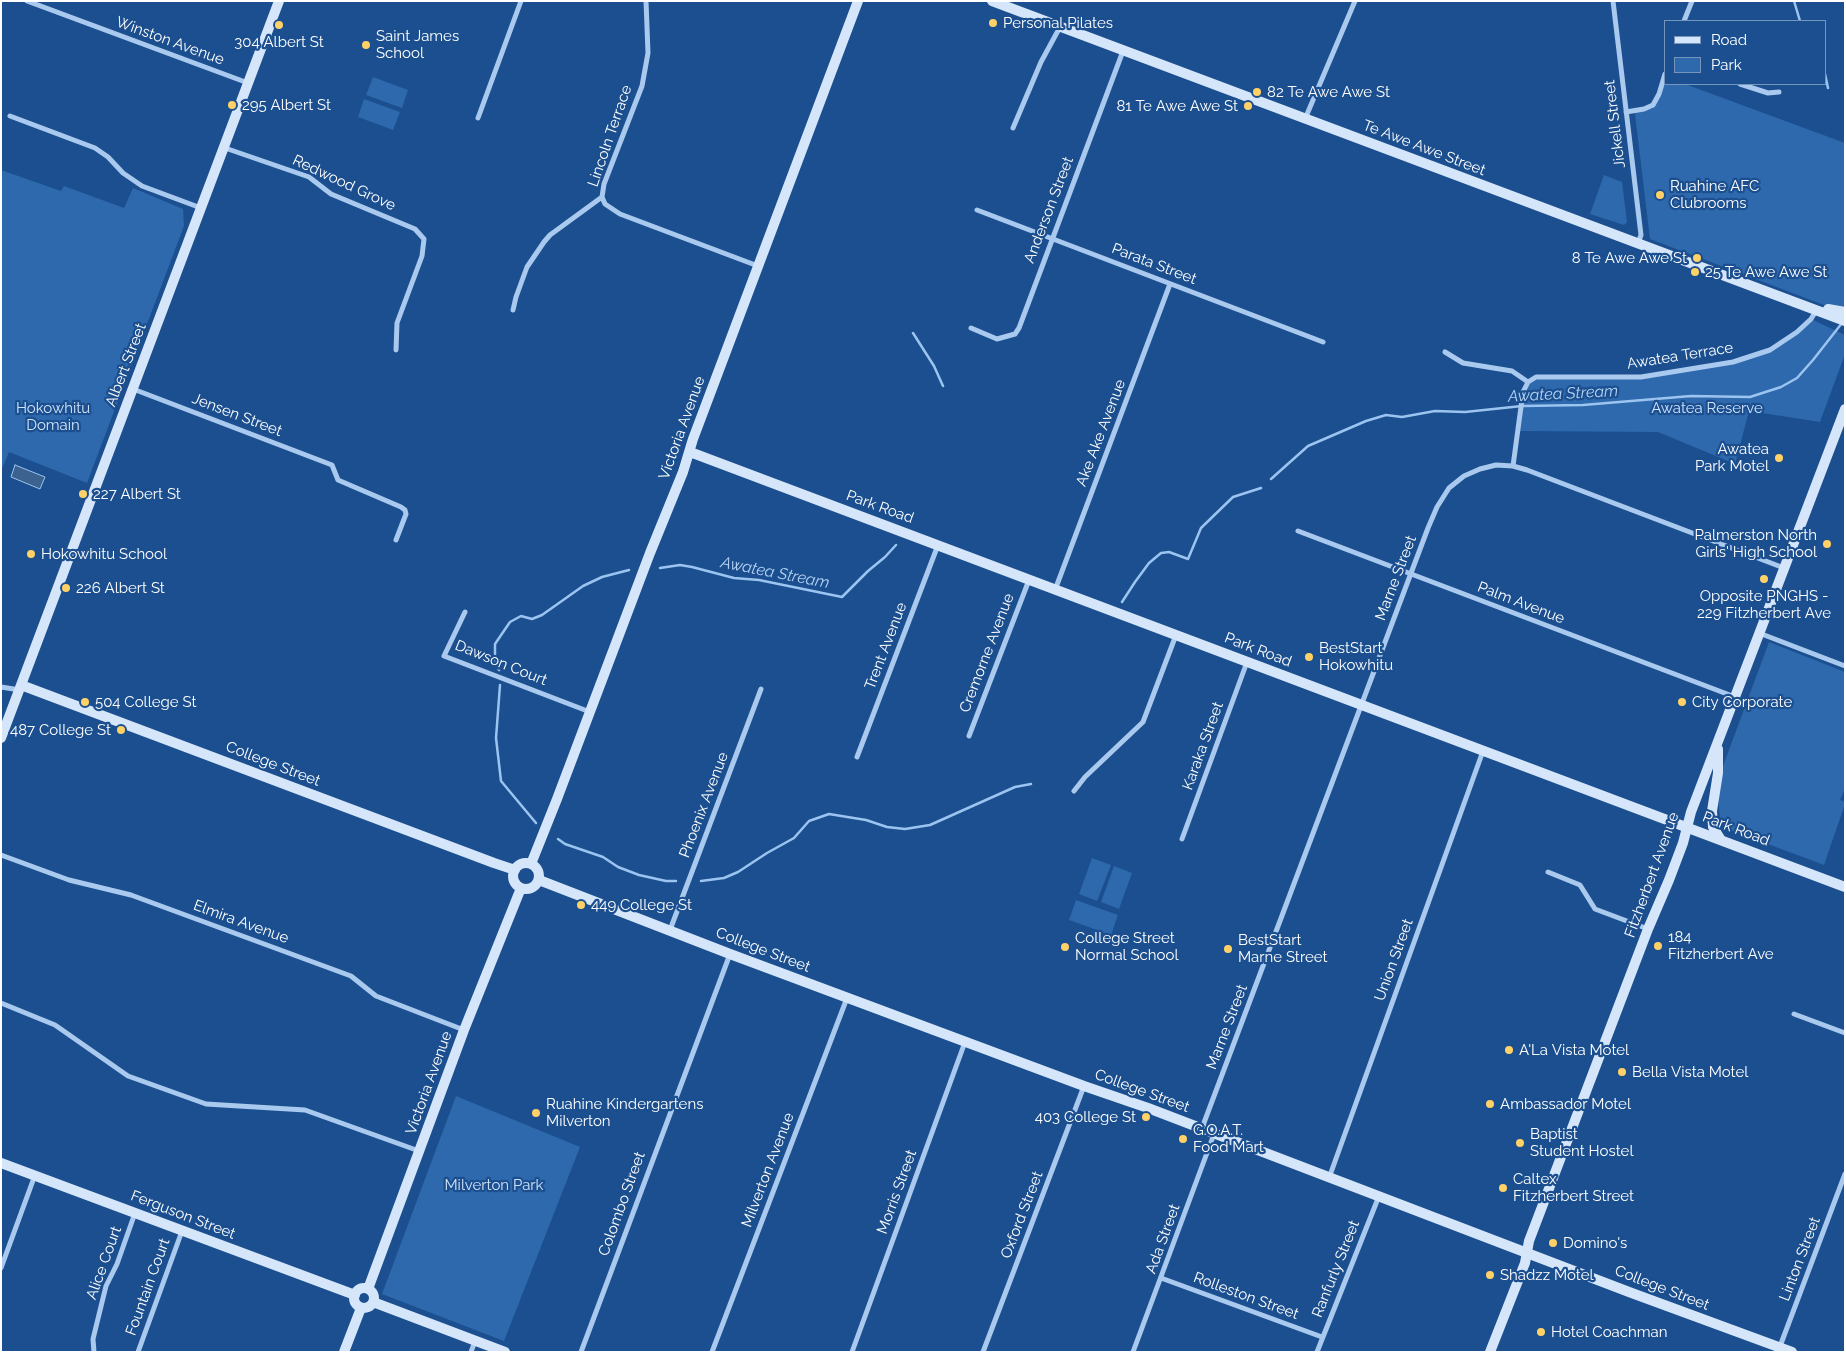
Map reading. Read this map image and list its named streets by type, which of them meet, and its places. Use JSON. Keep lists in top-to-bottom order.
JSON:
{
  "streets": {
    "street": [
      "Winston Avenue",
      "Jickell Street",
      "Lincoln Terrace",
      "Te Awe Awe Street",
      "Redwood Grove",
      "Anderson Street",
      "Parata Street",
      "Awatea Terrace",
      "Albert Street",
      "Jensen Street",
      "Victoria Avenue",
      "Ake Ake Avenue",
      "Park Road",
      "Marne Street",
      "Palm Avenue",
      "Trent Avenue",
      "Cremorne Avenue",
      "Dawson Court",
      "Karaka Street",
      "College Street",
      "Phoenix Avenue",
      "Fitzherbert Avenue",
      "Elmira Avenue",
      "Union Street",
      "Milverton Avenue",
      "Morris Street",
      "Colombo Street",
      "Ferguson Street",
      "Oxford Street",
      "Ada Street",
      "Linton Street",
      "Alice Court",
      "Ranfurly Street",
      "Fountain Court",
      "Rolleston Street"
    ]
  },
  "crossings": [
    ["Winston Avenue", "Albert Street"],
    ["Jickell Street", "Te Awe Awe Street"],
    ["Lincoln Terrace", "Victoria Avenue"],
    ["Te Awe Awe Street", "Anderson Street"],
    ["Te Awe Awe Street", "Awatea Terrace"],
    ["Redwood Grove", "Albert Street"],
    ["Anderson Street", "Parata Street"],
    ["Parata Street", "Ake Ake Avenue"],
    ["Albert Street", "Jensen Street"],
    ["Albert Street", "College Street"],
    ["Victoria Avenue", "Park Road"],
    ["Victoria Avenue", "Dawson Court"],
    ["Victoria Avenue", "College Street"],
    ["Victoria Avenue", "Elmira Avenue"],
    ["Victoria Avenue", "Ferguson Street"],
    ["Ake Ake Avenue", "Park Road"],
    ["Park Road", "Marne Street"],
    ["Park Road", "Trent Avenue"],
    ["Park Road", "Cremorne Avenue"],
    ["Park Road", "Karaka Street"],
    ["Park Road", "Fitzherbert Avenue"],
    ["Park Road", "Union Street"],
    ["Marne Street", "Palm Avenue"],
    ["Marne Street", "College Street"],
    ["Marne Street", "Fitzherbert Avenue"],
    ["Palm Avenue", "Fitzherbert Avenue"],
    ["College Street", "Phoenix Avenue"],
    ["College Street", "Fitzherbert Avenue"],
    ["College Street", "Union Street"],
    ["College Street", "Milverton Avenue"],
    ["College Street", "Morris Street"],
    ["College Street", "Colombo Street"],
    ["College Street", "Oxford Street"],
    ["College Street", "Ada Street"],
    ["College Street", "Linton Street"],
    ["College Street", "Ranfurly Street"],
    ["Ferguson Street", "Alice Court"],
    ["Ferguson Street", "Fountain Court"],
    ["Ada Street", "Rolleston Street"],
    ["Ranfurly Street", "Rolleston Street"]
  ],
  "water": ["Awatea Stream"],
  "parks": ["Hokowhitu Domain", "Awatea Reserve", "Milverton Park"],
  "places": [
    "Personal Pilates",
    "304 Albert St",
    "Saint James School",
    "82 Te Awe Awe St",
    "295 Albert St",
    "81 Te Awe Awe St",
    "Ruahine AFC Clubrooms",
    "8 Te Awe Awe St",
    "25 Te Awe Awe St",
    "Awatea Park Motel",
    "227 Albert St",
    "Palmerston North Girls' High School",
    "Hokowhitu School",
    "Opposite PNGHS - 229 Fitzherbert Ave",
    "226 Albert St",
    "BestStart Hokowhitu",
    "504 College St",
    "City Corporate",
    "487 College St",
    "449 College St",
    "184 Fitzherbert Ave",
    "College Street Normal School",
    "BestStart Marne Street",
    "A'La Vista Motel",
    "Bella Vista Motel",
    "Ambassador Motel",
    "Ruahine Kindergartens Milverton",
    "403 College St",
    "G.O.A.T. Food Mart",
    "Baptist Student Hostel",
    "Caltex Fitzherbert Street",
    "Domino's",
    "Shadzz Motel",
    "Hotel Coachman"
  ],
  "legend": ["Road", "Park"]
}
